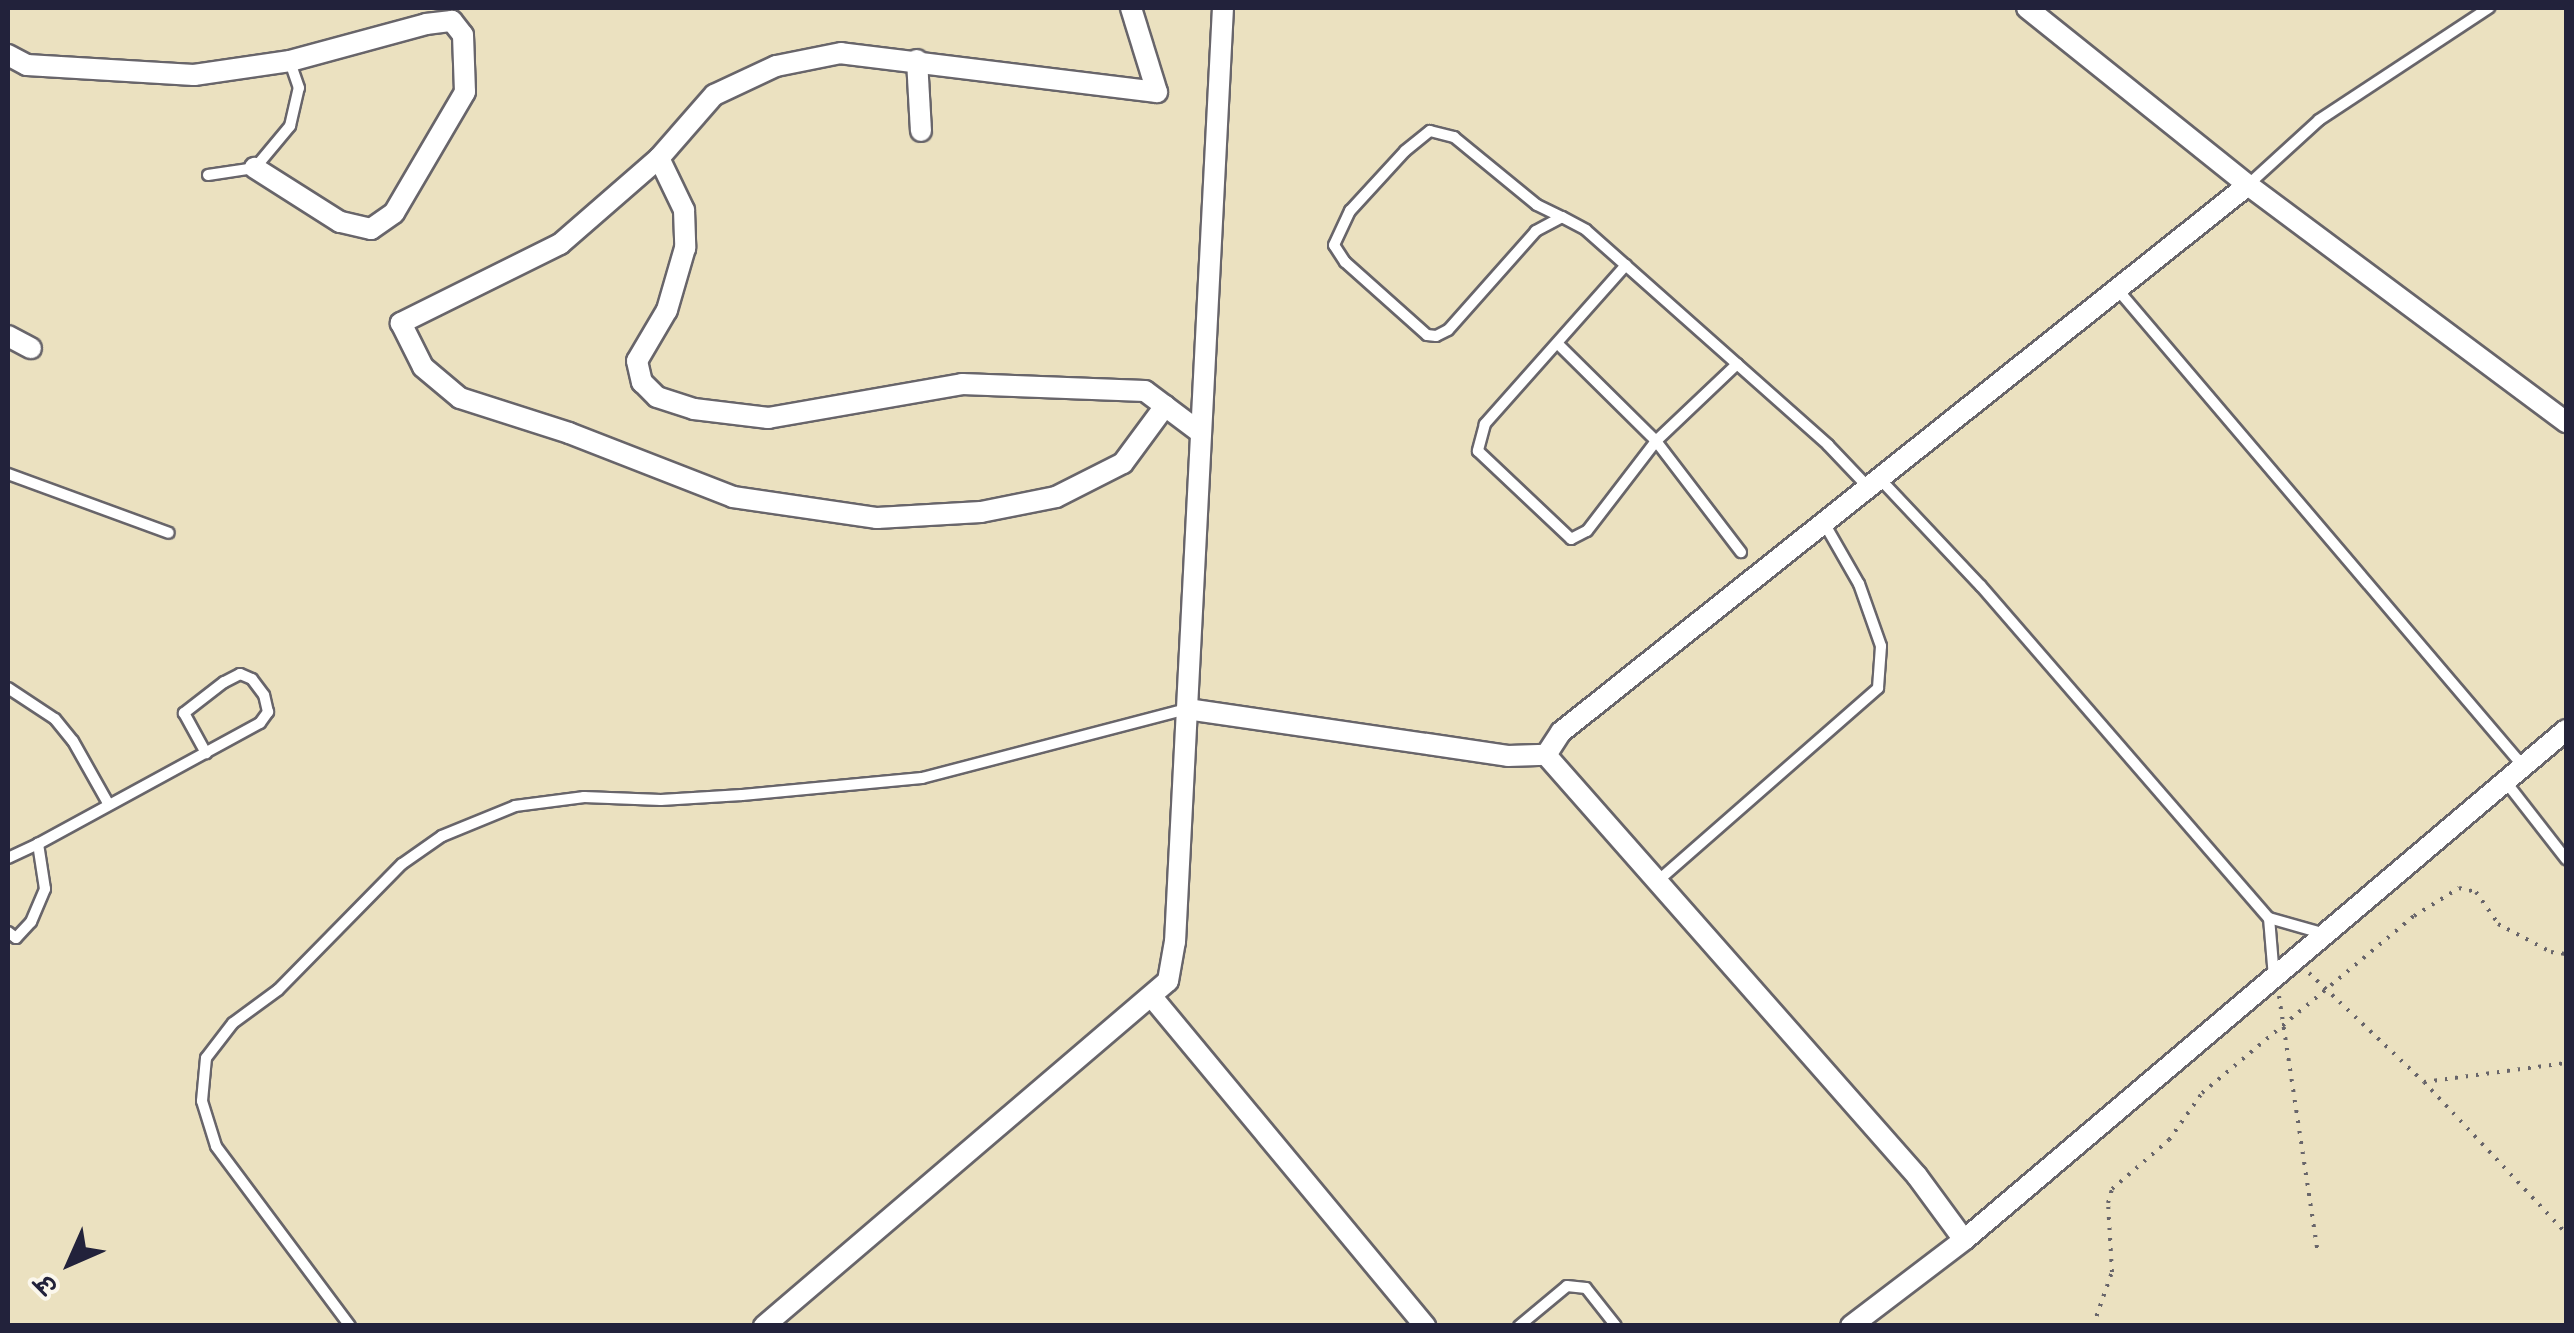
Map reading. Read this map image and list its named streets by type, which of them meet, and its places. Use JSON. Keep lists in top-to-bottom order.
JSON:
{
  "north": "bottom left"
}
